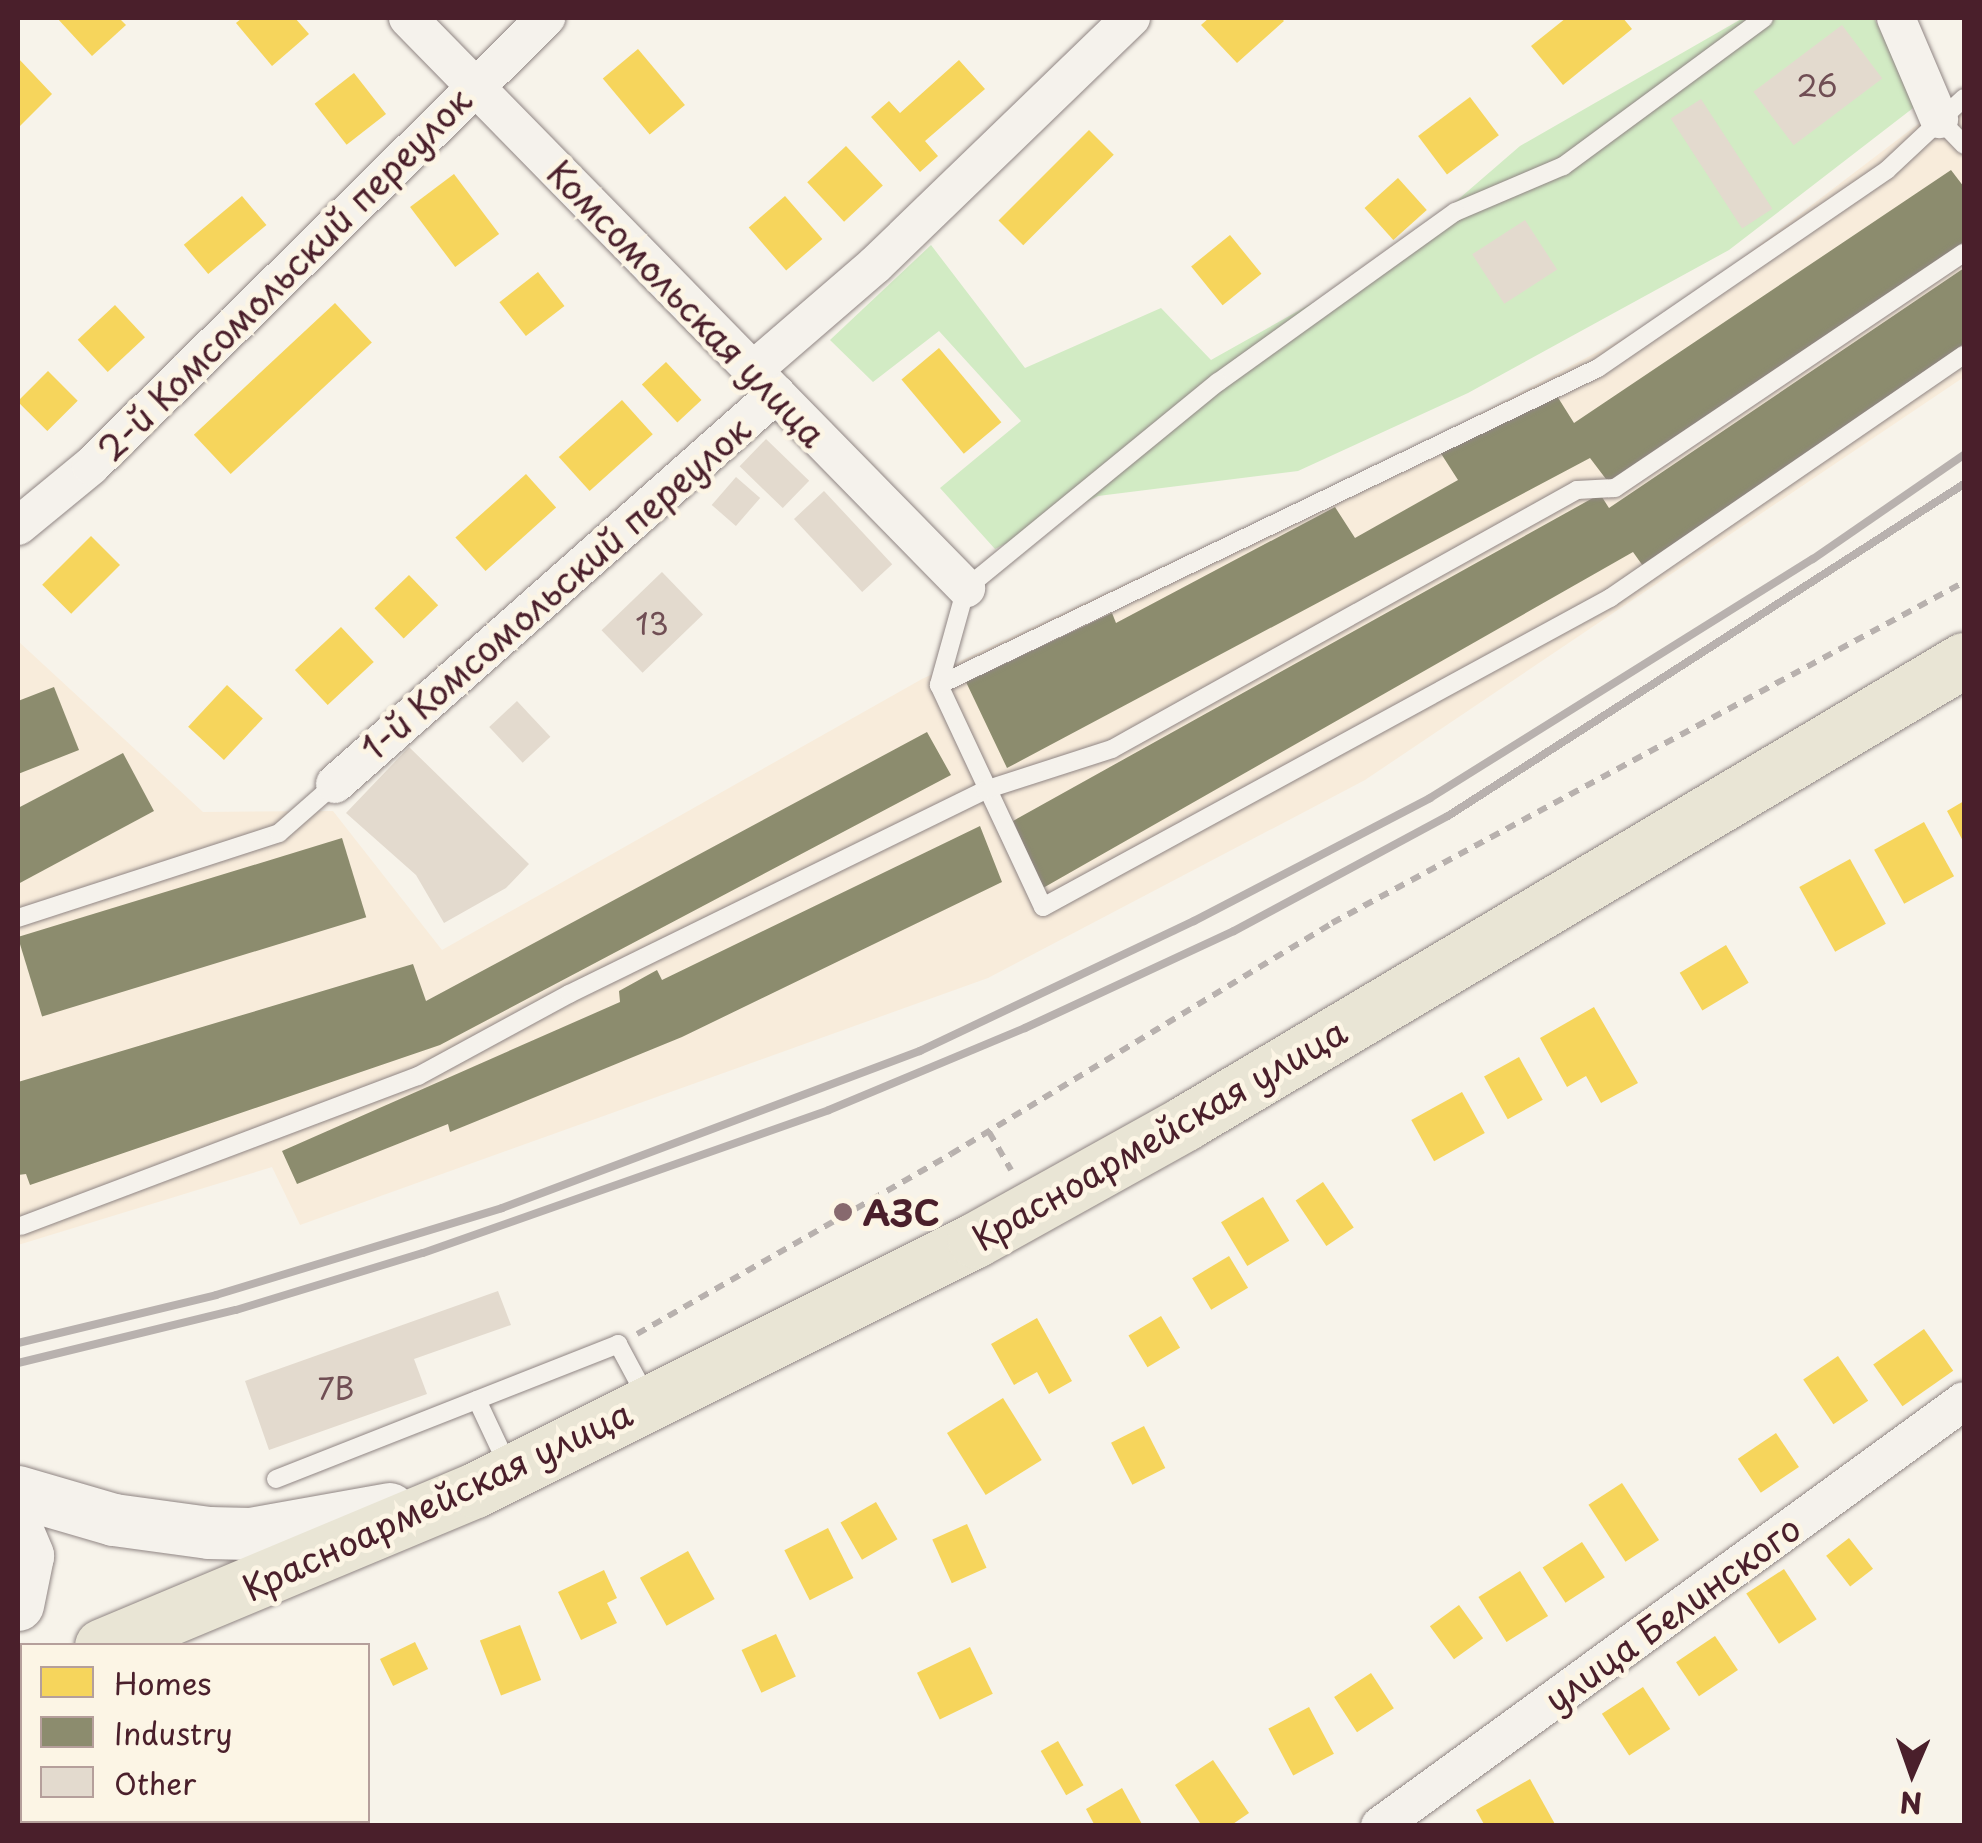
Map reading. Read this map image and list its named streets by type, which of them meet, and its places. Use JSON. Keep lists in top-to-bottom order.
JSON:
{
  "streets": {
    "main road": ["Красноармейская улица"],
    "street": [
      "2-й Комсомольский переулок",
      "Комсомольская улица",
      "1-й Комсомольский переулок",
      "улица Белинского"
    ]
  },
  "crossings": [
    ["2-й Комсомольский переулок", "Комсомольская улица"],
    ["Комсомольская улица", "1-й Комсомольский переулок"]
  ],
  "places": ["АЗС"],
  "house_numbers": ["26", "13", "7В"],
  "legend": ["Homes", "Industry", "Other"],
  "north": "bottom"
}
